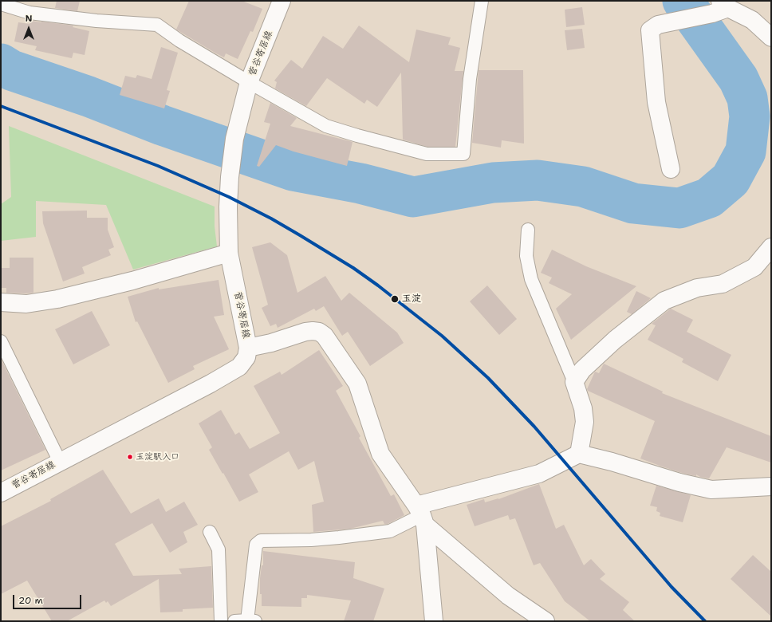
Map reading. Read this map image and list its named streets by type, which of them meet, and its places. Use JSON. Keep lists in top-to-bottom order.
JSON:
{
  "streets": {
    "street": ["菅谷寄居線"]
  },
  "places": ["玉淀", "玉淀駅入口"],
  "scale_bar": "20 m",
  "north": "top"
}
